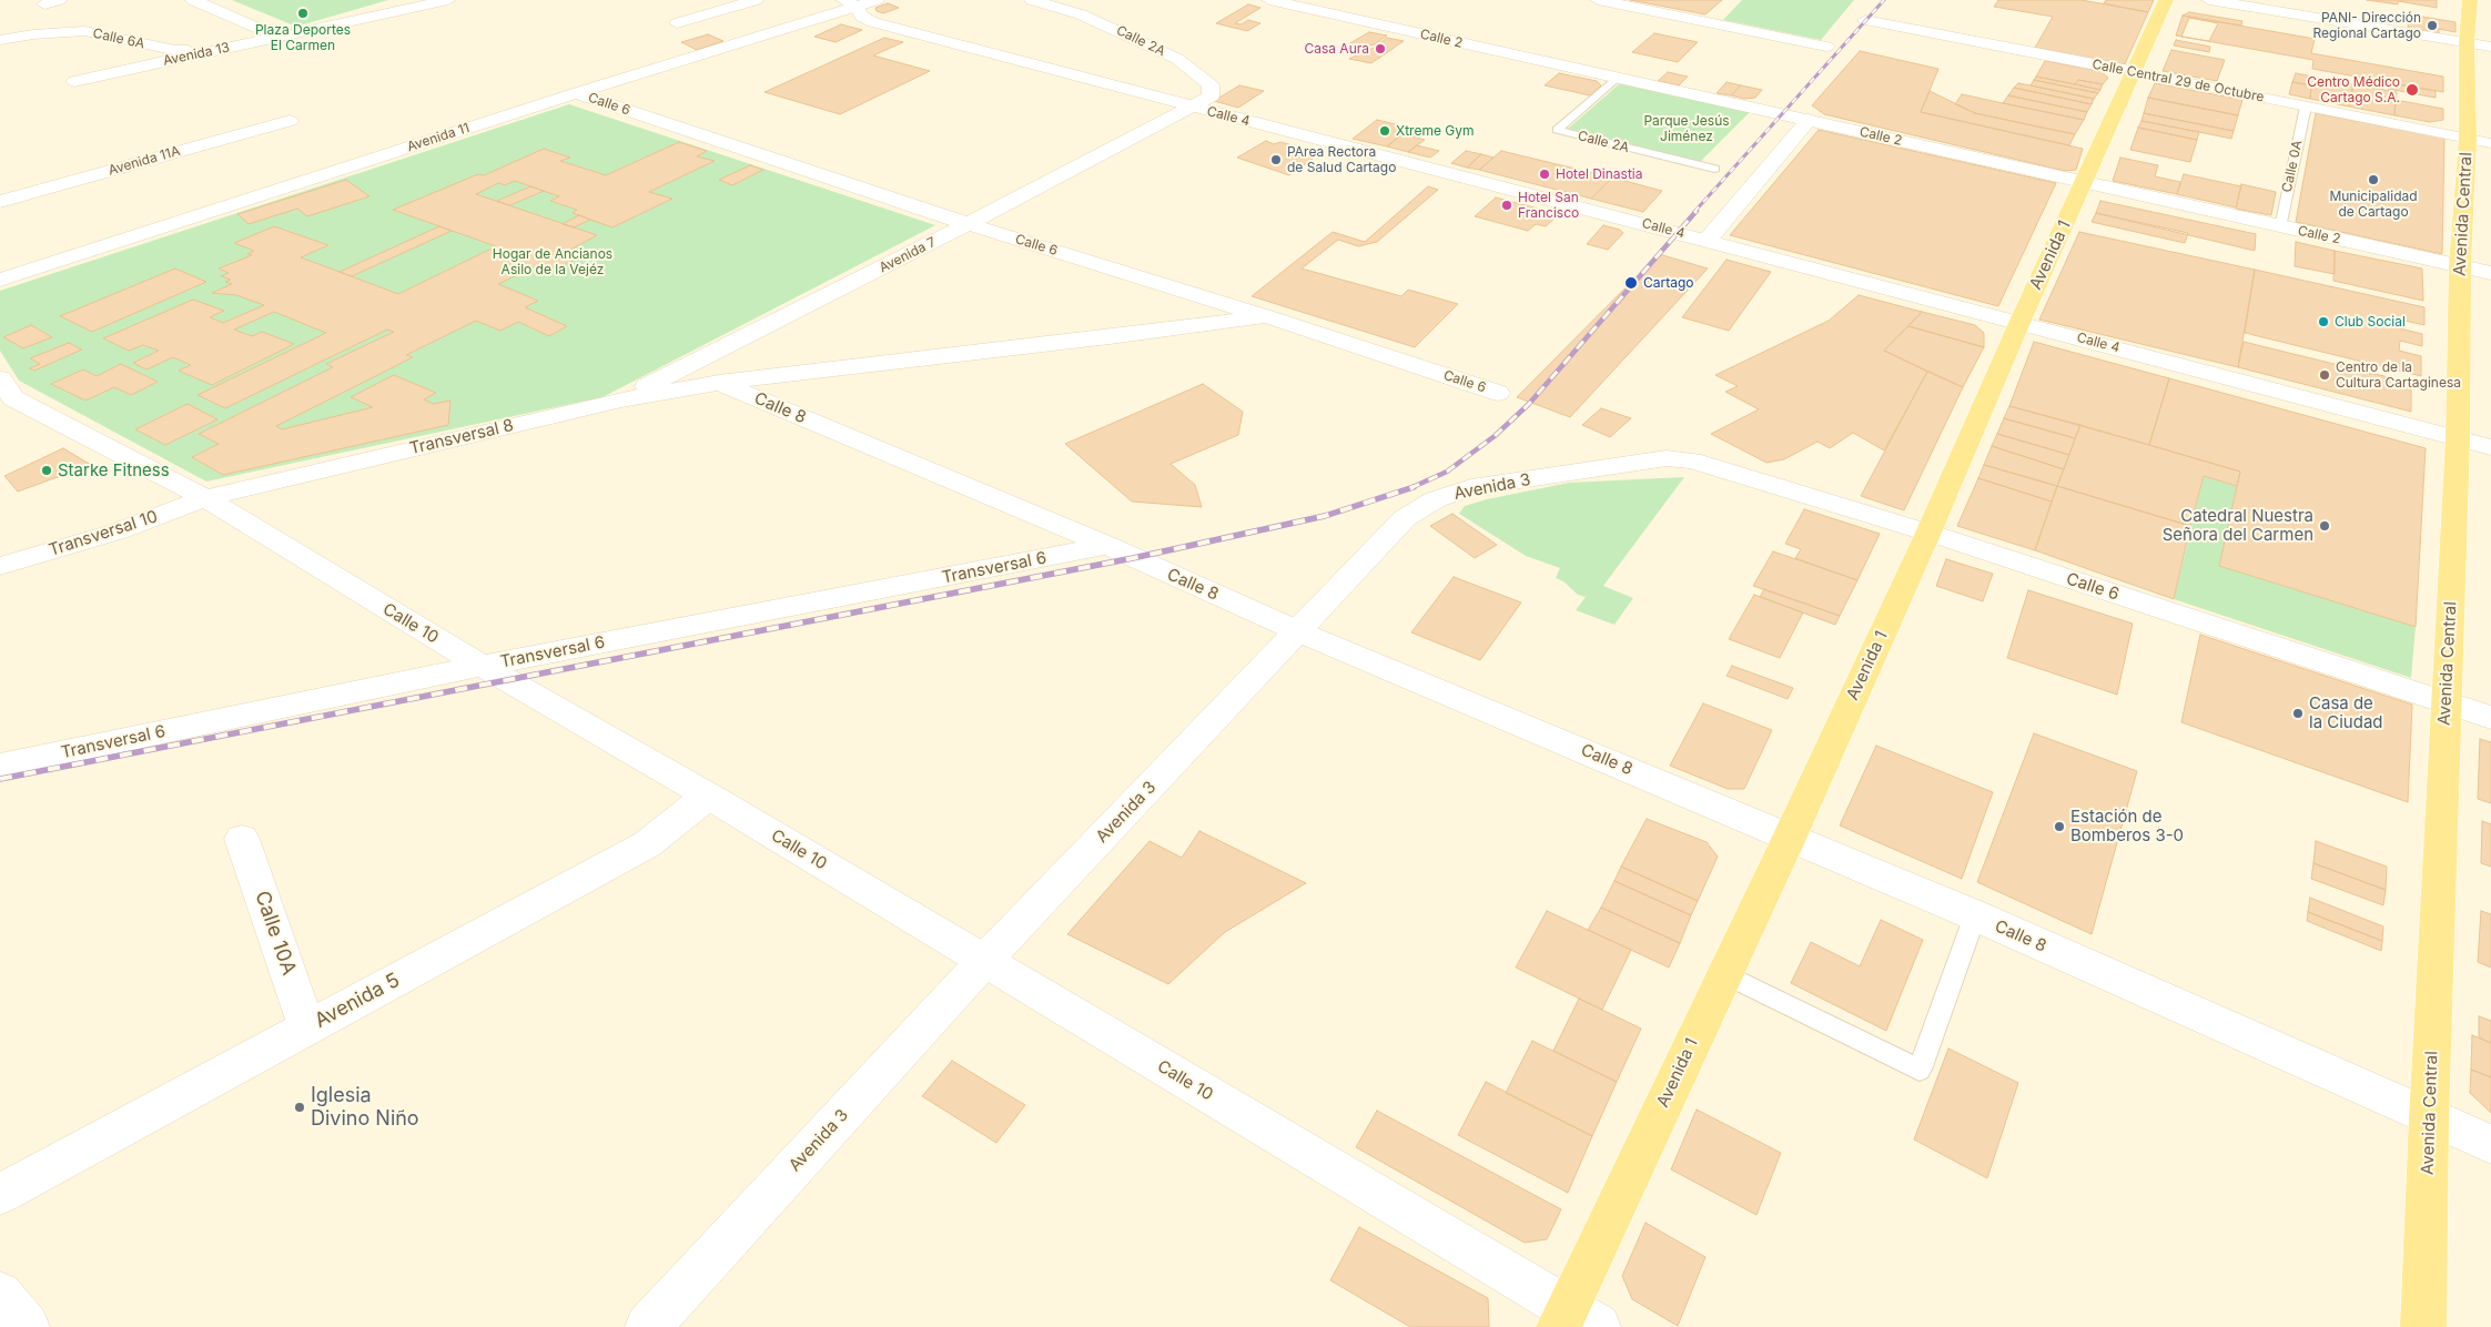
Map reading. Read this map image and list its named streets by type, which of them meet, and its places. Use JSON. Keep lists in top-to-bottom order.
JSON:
{
  "streets": {
    "main road": ["Avenida Central", "Avenida 1"],
    "street": [
      "Calle 6A",
      "Calle 2",
      "Calle 2A",
      "Avenida 13",
      "Calle Central 29 de Octubre",
      "Calle 6",
      "Calle 4",
      "Avenida 11",
      "Avenida 11A",
      "Avenida 7",
      "Calle 8",
      "Transversal 8",
      "Avenida 3",
      "Transversal 10",
      "Transversal 6",
      "Calle 10",
      "Calle 10A",
      "Avenida 5"
    ],
    "lane": ["Calle 0A"]
  },
  "crossings": [
    ["Calle 6A", "Avenida 13"],
    ["Calle 2", "Calle 2A"],
    ["Calle 2", "Calle 0A"],
    ["Calle 2", "Avenida Central"],
    ["Calle 2", "Avenida 1"],
    ["Calle 2A", "Calle 4"],
    ["Calle 2A", "Avenida 7"],
    ["Calle Central 29 de Octubre", "Calle 0A"],
    ["Calle Central 29 de Octubre", "Avenida Central"],
    ["Calle Central 29 de Octubre", "Avenida 1"],
    ["Calle 6", "Avenida 11"],
    ["Calle 6", "Avenida Central"],
    ["Calle 6", "Avenida 7"],
    ["Calle 6", "Avenida 1"],
    ["Calle 6", "Avenida 3"],
    ["Calle 4", "Avenida 11"],
    ["Calle 4", "Avenida Central"],
    ["Calle 4", "Avenida 7"],
    ["Calle 4", "Avenida 1"],
    ["Avenida Central", "Calle 8"],
    ["Avenida 7", "Transversal 8"],
    ["Avenida 1", "Calle 8"],
    ["Avenida 1", "Calle 10"],
    ["Calle 8", "Transversal 8"],
    ["Calle 8", "Avenida 3"],
    ["Calle 8", "Transversal 6"],
    ["Transversal 8", "Transversal 10"],
    ["Transversal 8", "Calle 10"],
    ["Avenida 3", "Calle 10"],
    ["Transversal 10", "Calle 10"],
    ["Transversal 6", "Calle 10"],
    ["Calle 10", "Avenida 5"],
    ["Calle 10A", "Avenida 5"]
  ],
  "parks": ["Parque Jesús Jiménez", "Hogar de Ancianos Asilo de la Vejéz"],
  "places": [
    "Plaza Deportes El Carmen",
    "PANI- Dirección Regional Cartago",
    "Casa Aura",
    "Centro Médico Cartago S.A.",
    "Xtreme Gym",
    "PArea Rectora de Salud Cartago",
    "Hotel Dinastia",
    "Municipalidad de Cartago",
    "Hotel San Francisco",
    "Cartago",
    "Club Social",
    "Centro de la Cultura Cartaginesa",
    "Starke Fitness",
    "Catedral Nuestra Señora del Carmen",
    "Casa de la Ciudad",
    "Estación de Bomberos 3-0",
    "Iglesia Divino Niño"
  ]
}
